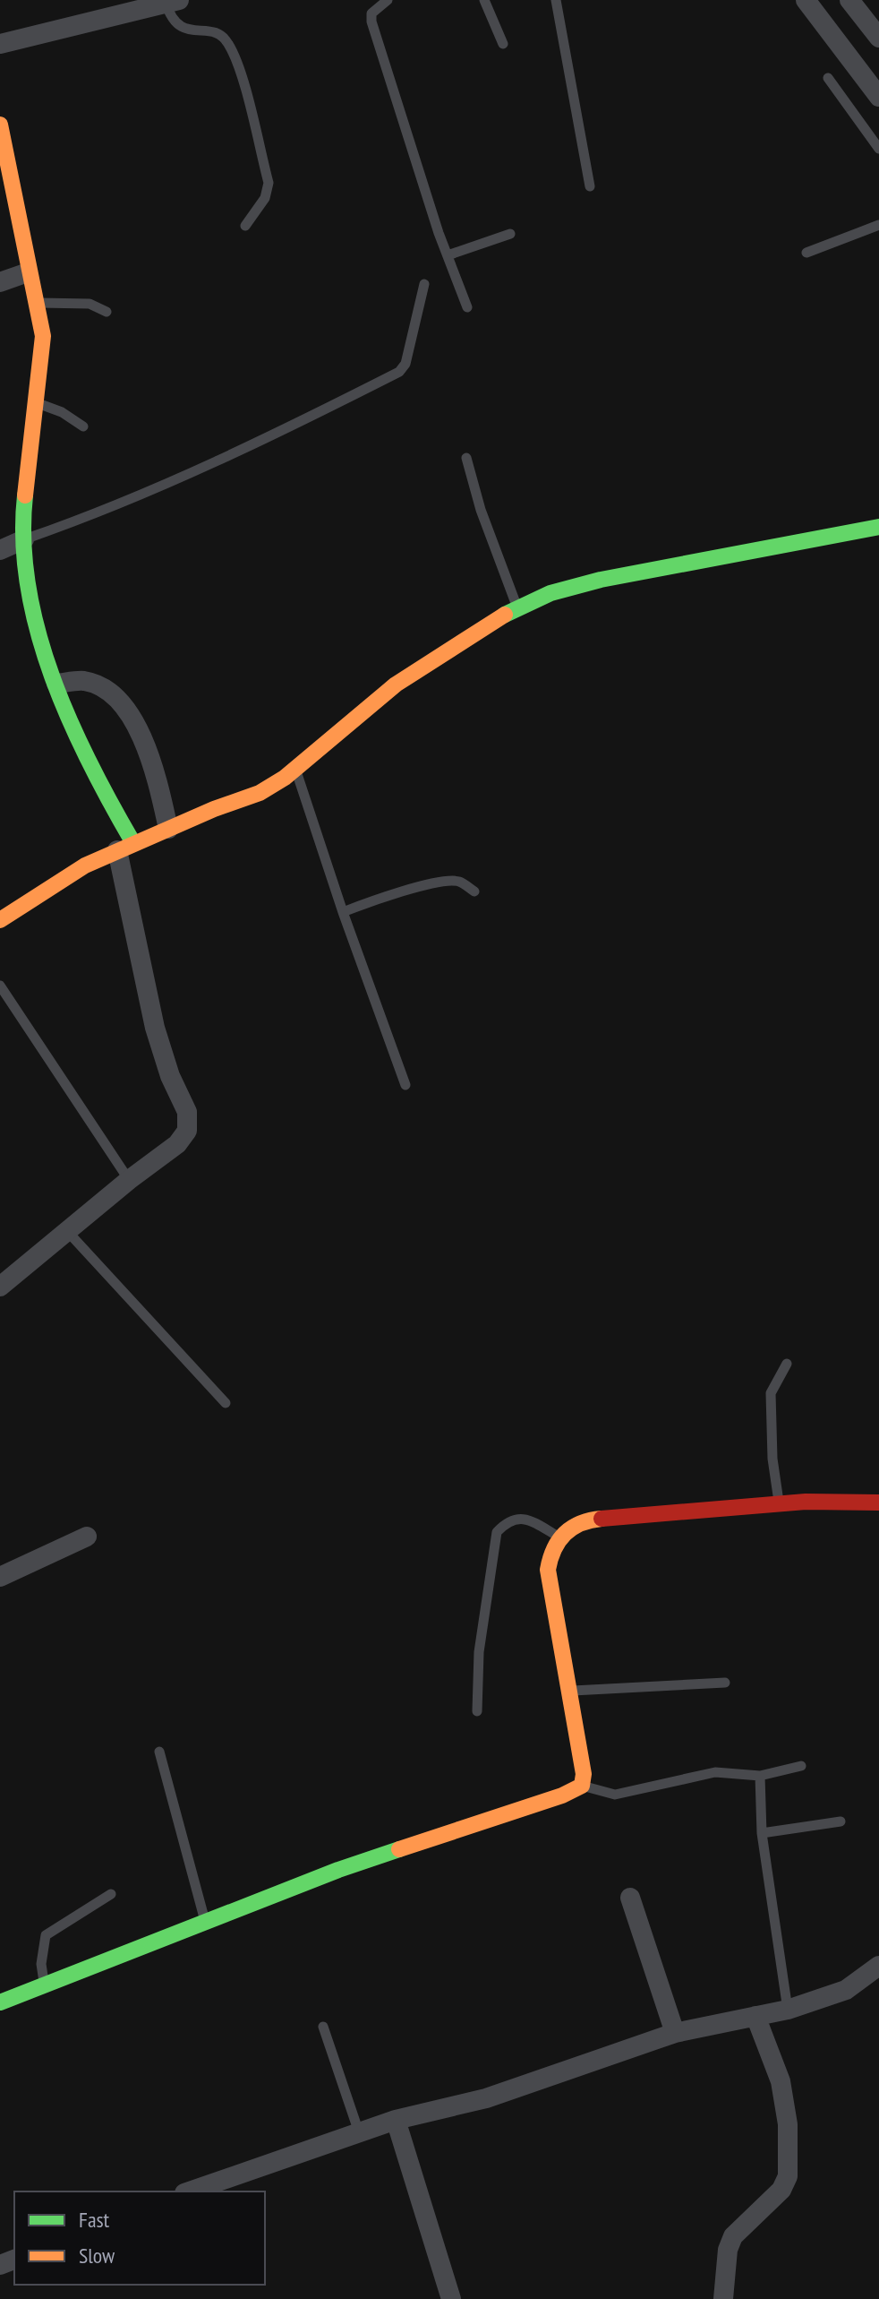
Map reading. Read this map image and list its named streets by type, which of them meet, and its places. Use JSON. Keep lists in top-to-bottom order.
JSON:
{
  "legend": ["Fast", "Slow"]
}
